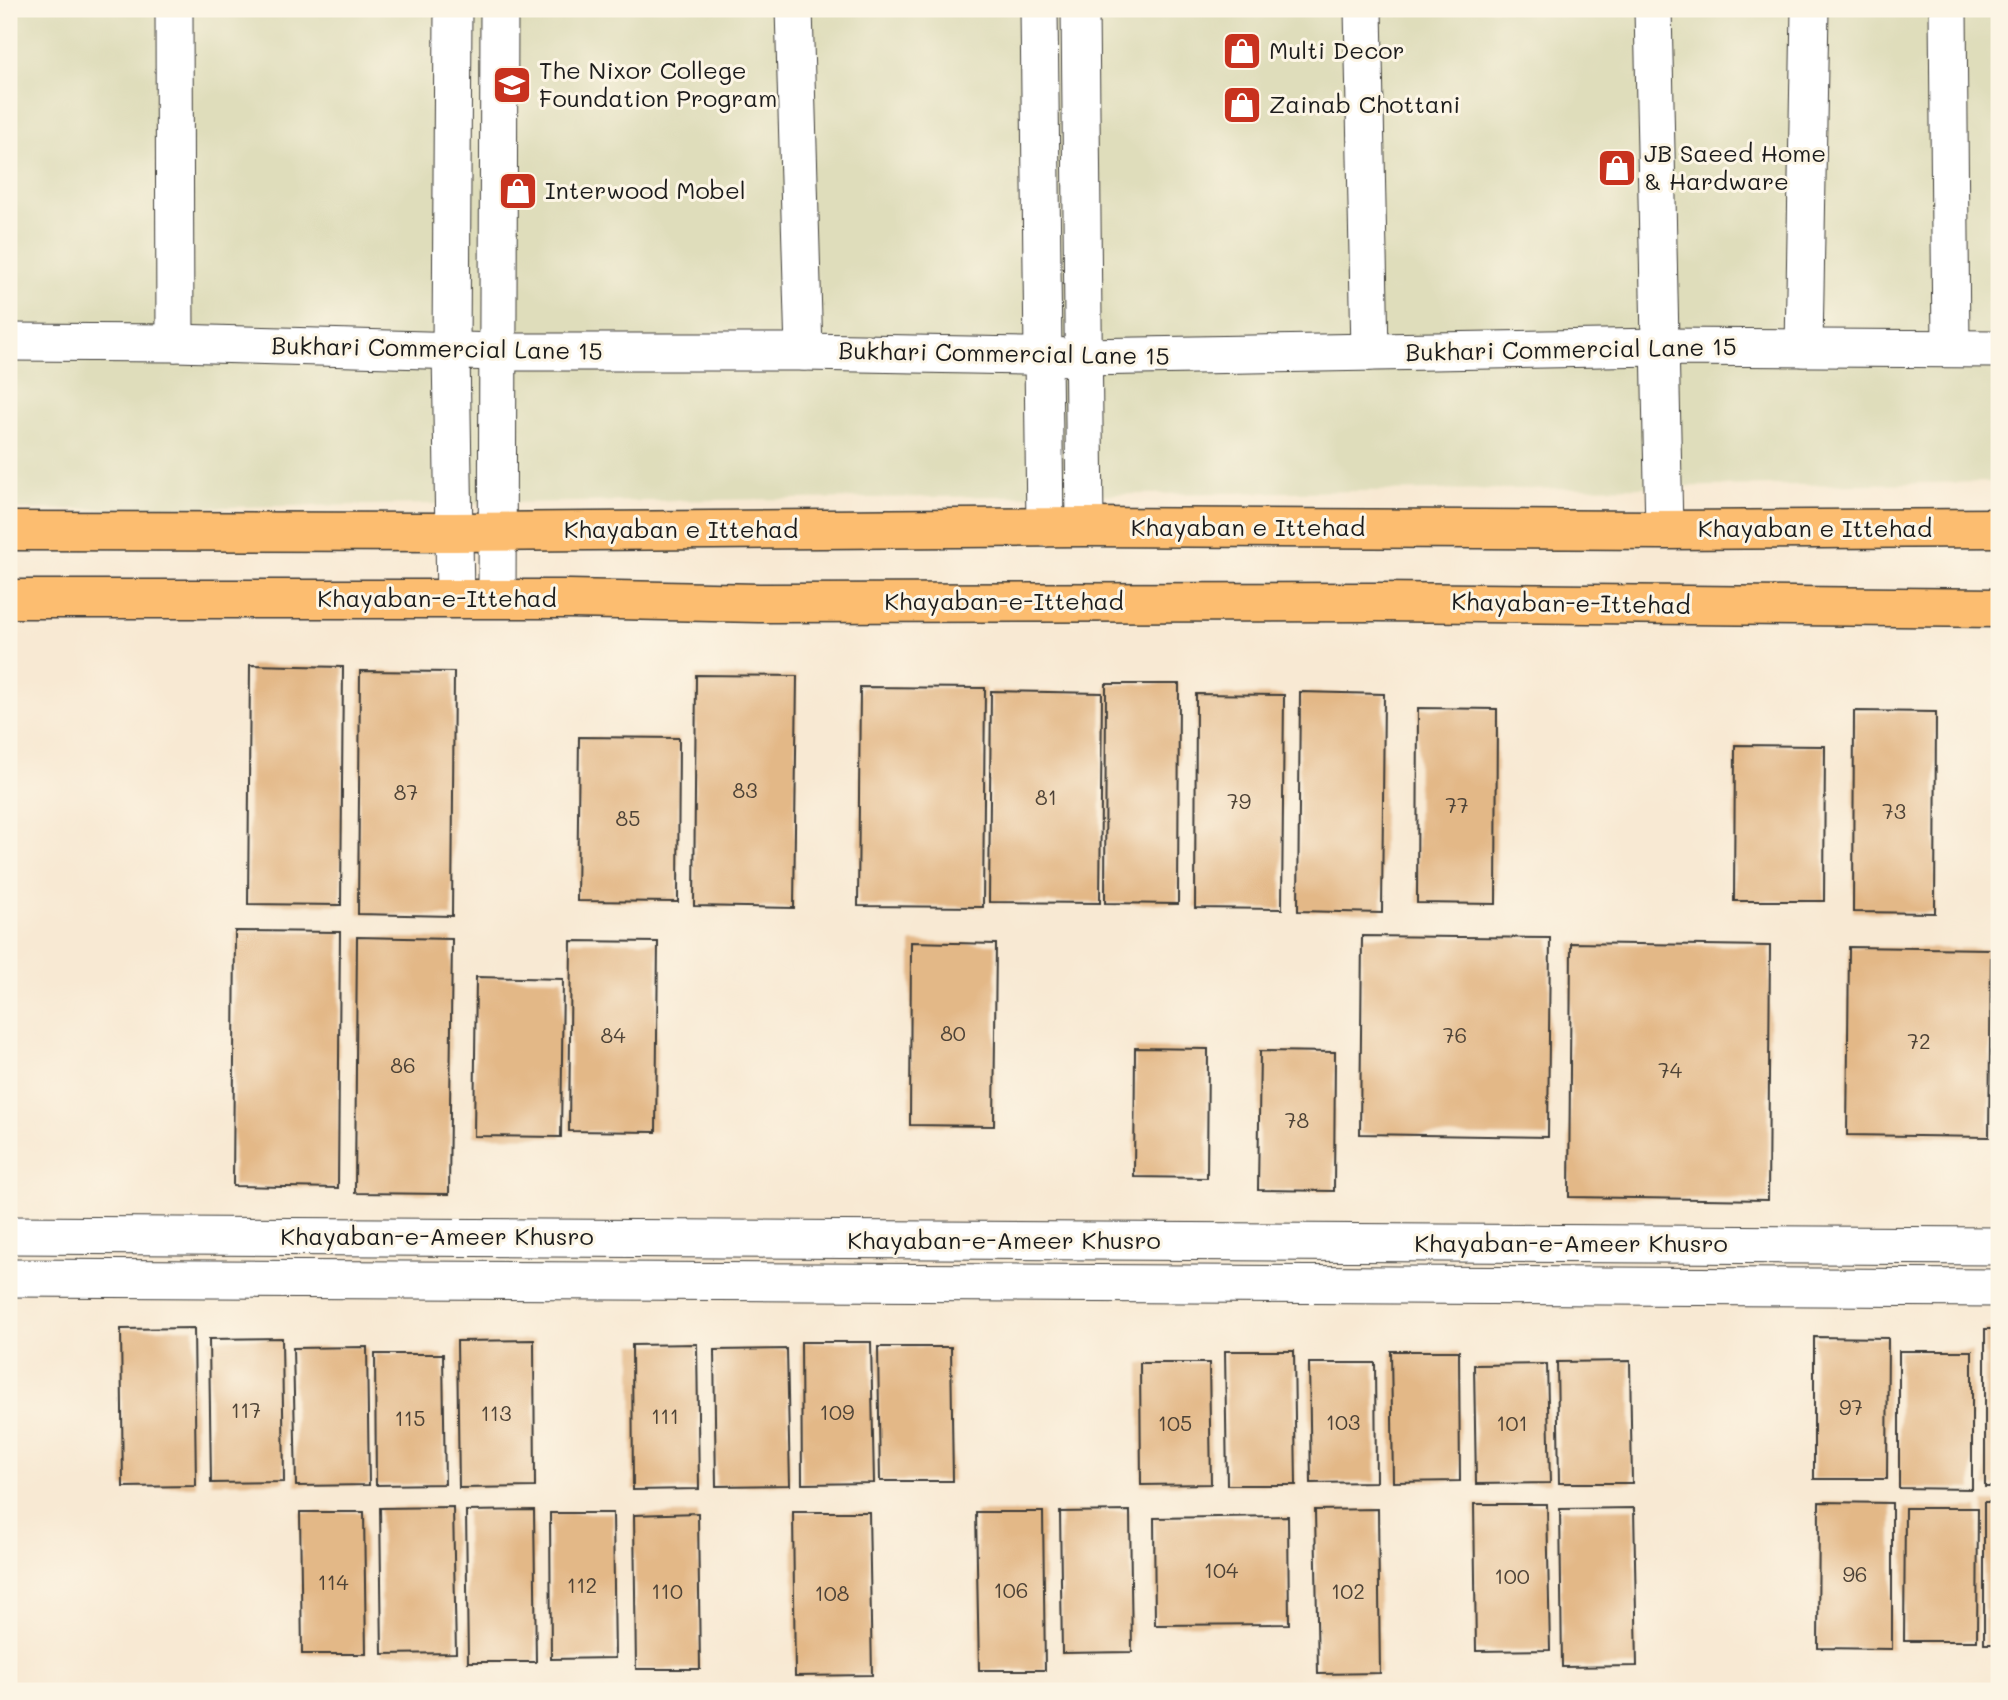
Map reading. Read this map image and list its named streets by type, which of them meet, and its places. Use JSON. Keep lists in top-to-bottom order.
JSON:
{
  "streets": {
    "main road": ["Khayaban e Ittehad", "Khayaban-e-Ittehad"],
    "street": ["Bukhari Commercial Lane 15", "Khayaban-e-Ameer Khusro"]
  },
  "places": {
    "shop": [
      "Multi Decor",
      "Zainab Chottani",
      "JB Saeed Home & Hardware",
      "Interwood Mobel"
    ],
    "school or university": ["The Nixor College Foundation Program"]
  },
  "house_numbers": [
    "83",
    "87",
    "81",
    "79",
    "77",
    "73",
    "85",
    "80",
    "84",
    "76",
    "72",
    "86",
    "74",
    "78",
    "97",
    "117",
    "109",
    "113",
    "111",
    "115",
    "103",
    "105",
    "101",
    "104",
    "96",
    "100",
    "114",
    "112",
    "106",
    "110",
    "102",
    "108"
  ]
}
